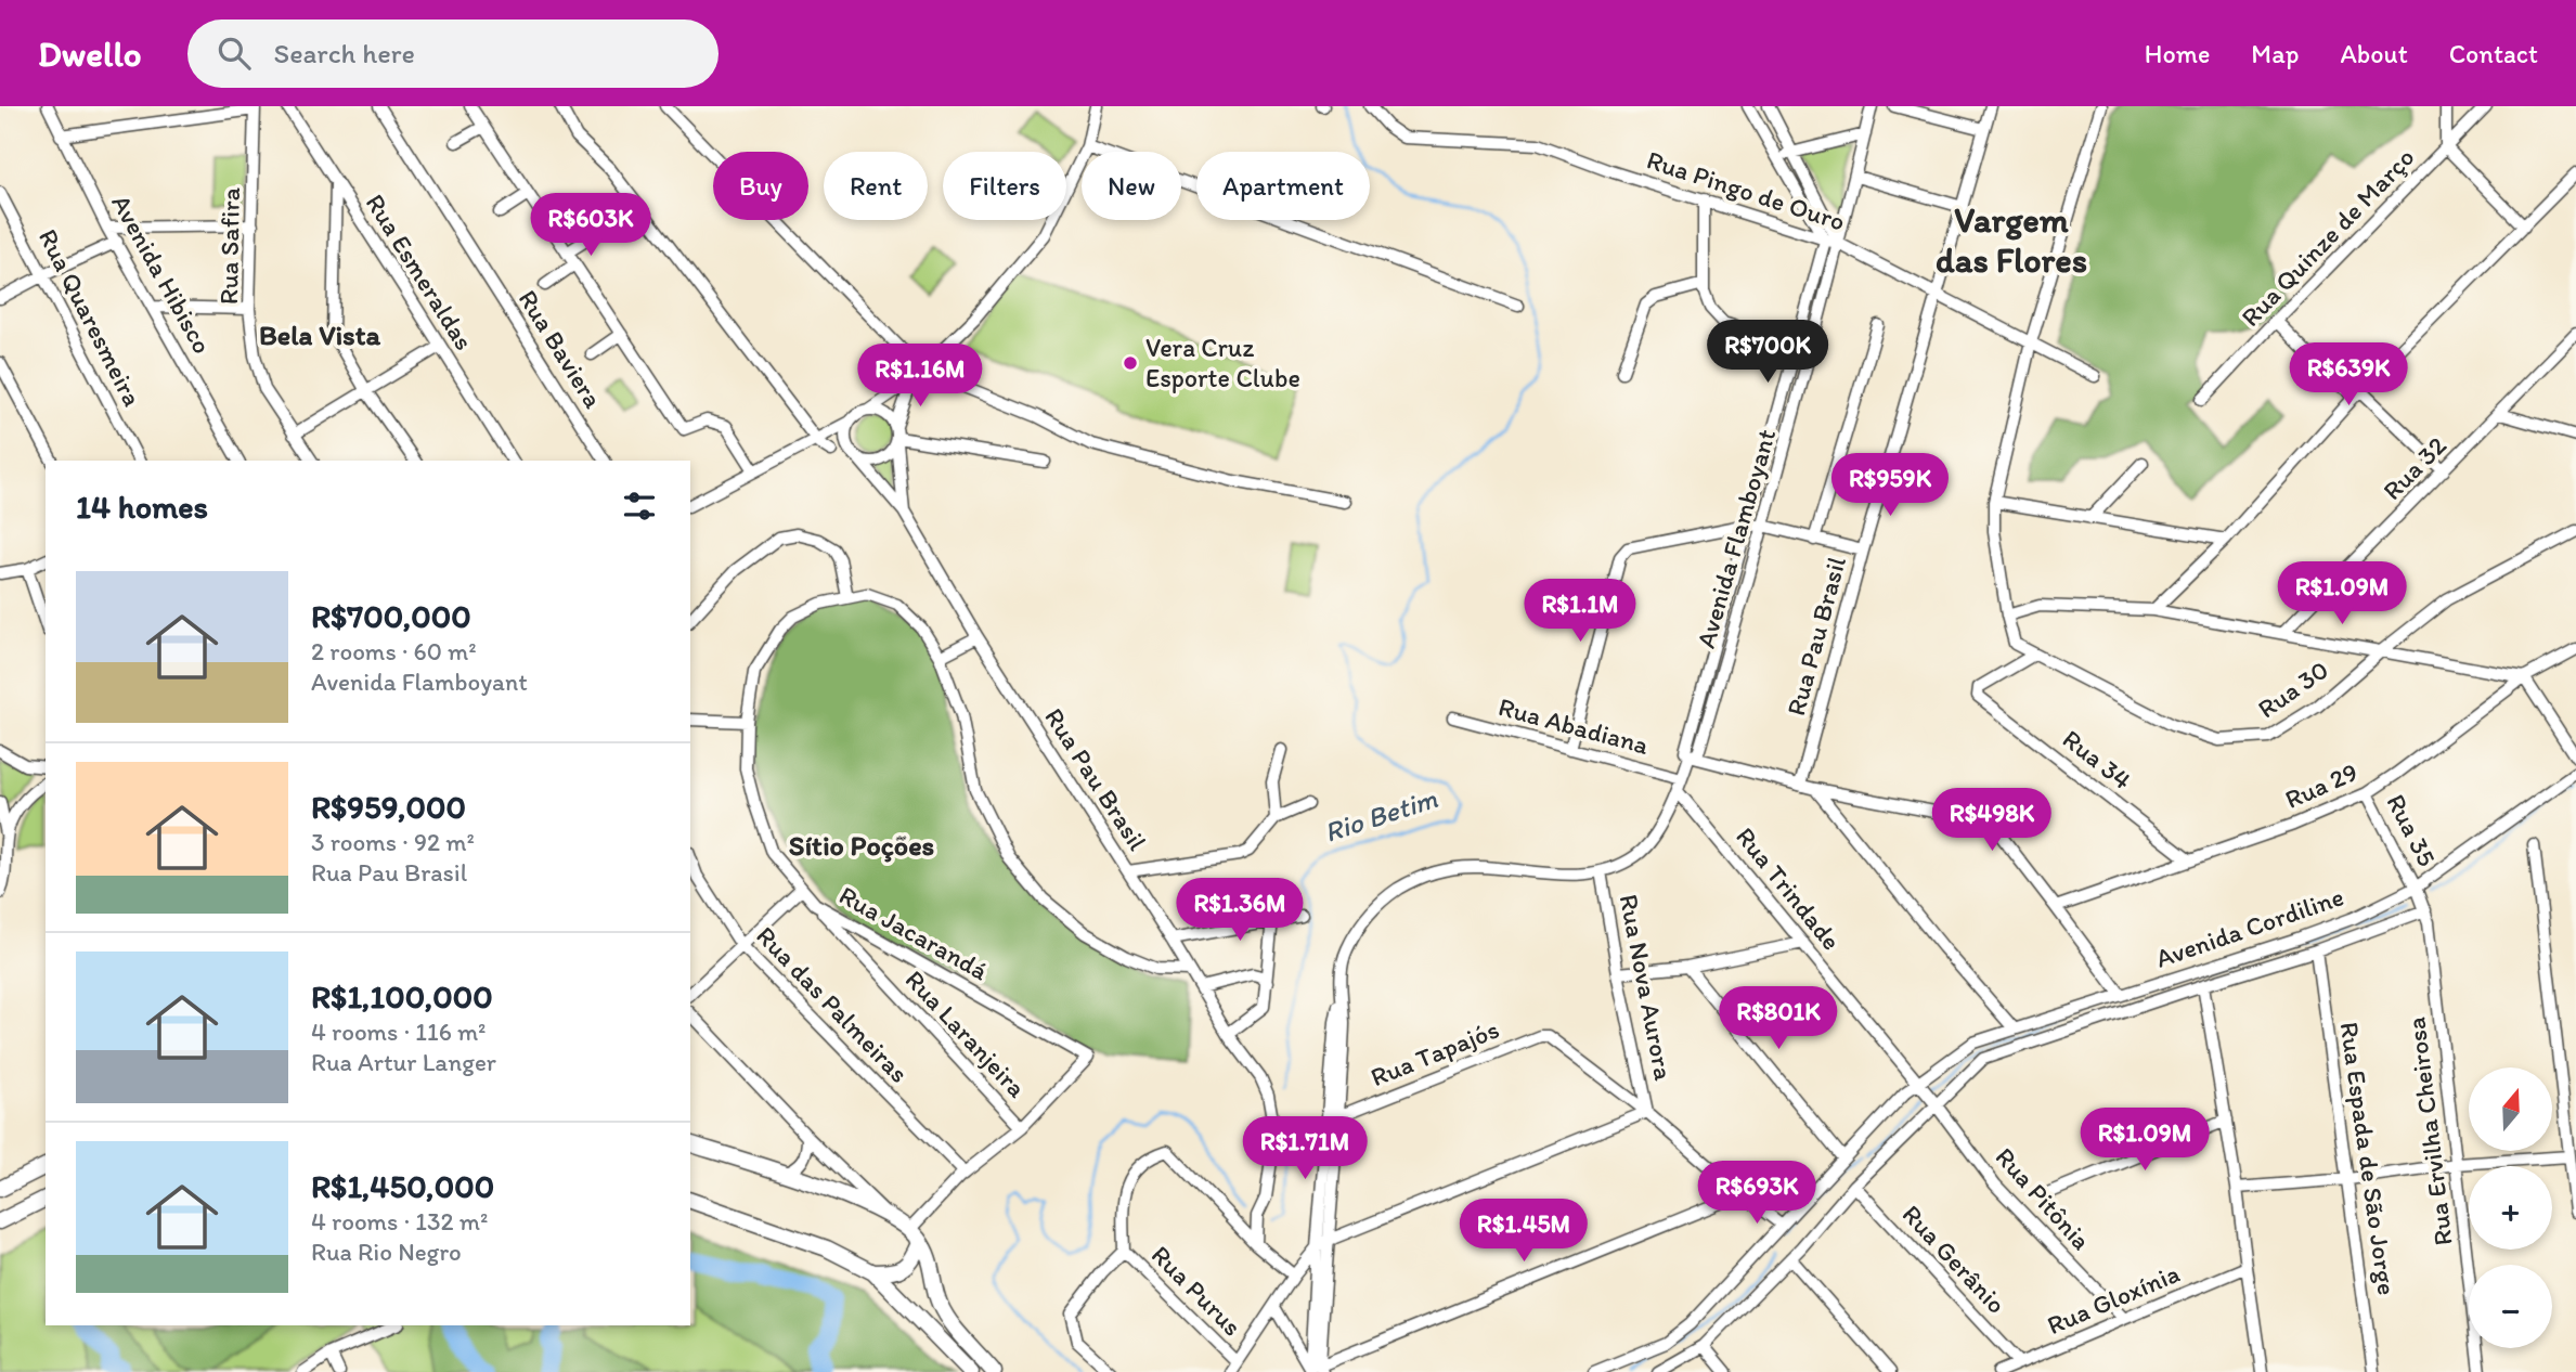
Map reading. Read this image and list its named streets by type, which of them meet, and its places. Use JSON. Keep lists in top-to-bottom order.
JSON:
{
  "streets": {
    "street": [
      "Rua Pingo de Ouro",
      "Rua Quinze de Março",
      "Rua Safira",
      "Rua Esmeraldas",
      "Avenida Hibisco",
      "Rua Quaresmeira",
      "Rua Baviera",
      "Rua 32",
      "Avenida Flamboyant",
      "Rua Pau Brasil",
      "Rua 30",
      "Rua Abadiana",
      "Rua 34",
      "Rua 29",
      "Rua 35",
      "Rua Trindade",
      "Avenida Cordiline",
      "Rua Jacarandá",
      "Rua Nova Aurora",
      "Rua das Palmeiras",
      "Rua Laranjeira",
      "Rua Tapajós",
      "Rua Ervilha Cheirosa",
      "Rua Espada de São Jorge",
      "Rua Pitônia",
      "Rua Gerânio",
      "Rua Purus",
      "Rua Gloxínia"
    ]
  },
  "crossings": [
    ["Rua Pingo de Ouro", "Avenida Flamboyant"],
    ["Rua Pingo de Ouro", "Rua Pau Brasil"],
    ["Avenida Flamboyant", "Rua Abadiana"],
    ["Avenida Flamboyant", "Rua Trindade"],
    ["Avenida Flamboyant", "Rua Nova Aurora"],
    ["Rua Pau Brasil", "Rua Jacarandá"],
    ["Rua 30", "Rua 34"],
    ["Rua 34", "Rua 29"],
    ["Rua 29", "Rua 35"],
    ["Rua 35", "Avenida Cordiline"],
    ["Rua 35", "Rua Ervilha Cheirosa"],
    ["Rua Trindade", "Avenida Cordiline"],
    ["Rua Trindade", "Rua Pitônia"],
    ["Avenida Cordiline", "Rua Ervilha Cheirosa"],
    ["Avenida Cordiline", "Rua Espada de São Jorge"],
    ["Avenida Cordiline", "Rua Pitônia"],
    ["Avenida Cordiline", "Rua Gerânio"],
    ["Rua Jacarandá", "Rua Laranjeira"],
    ["Rua Nova Aurora", "Rua Tapajós"],
    ["Rua Pitônia", "Rua Gloxínia"],
    ["Rua Gerânio", "Rua Gloxínia"]
  ],
  "districts": ["Vargem das Flores", "Bela Vista", "Sítio Poções"],
  "water": ["Rio Betim"],
  "places": ["Vera Cruz Esporte Clube"],
  "north": "top",
  "page": {
    "header": "Dwello",
    "search": "Search here",
    "nav": [
      "Home",
      "Map",
      "About",
      "Contact"
    ],
    "chip": [
      "Buy",
      "Rent",
      "Filters",
      "New",
      "Apartment"
    ],
    "price": [
      "R$603K",
      "R$700K",
      "R$639K",
      "R$1.16M",
      "R$959K",
      "R$1.09M",
      "R$1.1M",
      "R$498K",
      "R$1.36M",
      "R$801K",
      "R$1.09M",
      "R$1.71M",
      "R$693K",
      "R$1.45M"
    ],
    "heading": "14 homes",
    "list": [
      {
        "name": "R$700,000",
        "note": "2 rooms · 60 m² · Avenida Flamboyant"
      },
      {
        "name": "R$959,000",
        "note": "3 rooms · 92 m² · Rua Pau Brasil"
      },
      {
        "name": "R$1,100,000",
        "note": "4 rooms · 116 m² · Rua Artur Langer"
      },
      {
        "name": "R$1,450,000",
        "note": "4 rooms · 132 m² · Rua Rio Negro"
      }
    ],
    "map_buttons": ["+", "−"]
  }
}
